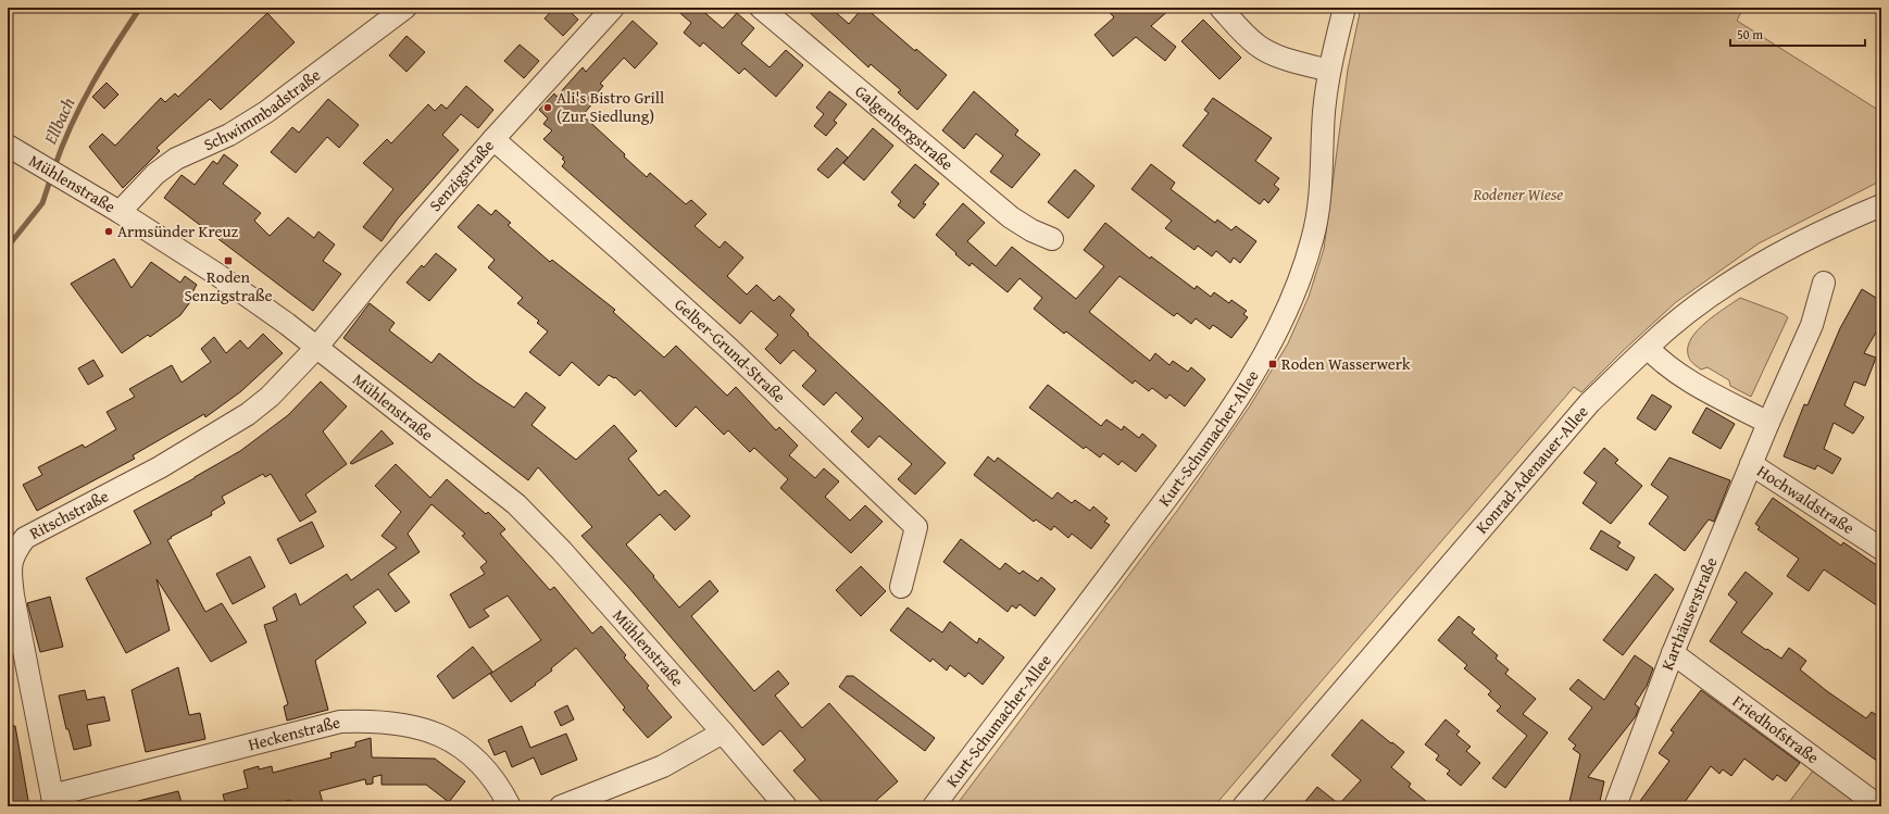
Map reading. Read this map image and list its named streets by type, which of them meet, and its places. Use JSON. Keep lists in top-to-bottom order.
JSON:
{
  "streets": {
    "street": [
      "Schwimmbadstraße",
      "Galgenbergstraße",
      "Senzigstraße",
      "Mühlenstraße",
      "Gelber-Grund-Straße",
      "Kurt-Schumacher-Allee",
      "Konrad-Adenauer-Allee",
      "Hochwaldstraße",
      "Ritschstraße",
      "Karthäuserstraße",
      "Friedhofstraße",
      "Heckenstraße"
    ]
  },
  "crossings": [
    ["Schwimmbadstraße", "Mühlenstraße"],
    ["Senzigstraße", "Mühlenstraße"],
    ["Senzigstraße", "Gelber-Grund-Straße"],
    ["Senzigstraße", "Ritschstraße"],
    ["Mühlenstraße", "Ritschstraße"],
    ["Hochwaldstraße", "Karthäuserstraße"],
    ["Ritschstraße", "Heckenstraße"],
    ["Karthäuserstraße", "Friedhofstraße"]
  ],
  "water": ["Ellbach"],
  "parks": ["Rodener Wiese"],
  "places": {
    "other": ["Ali's Bistro Grill (Zur Siedlung)", "Armsünder Kreuz"],
    "transit": ["Roden Senzigstraße", "Roden Wasserwerk"]
  },
  "scale_bar": "50 m"
}
